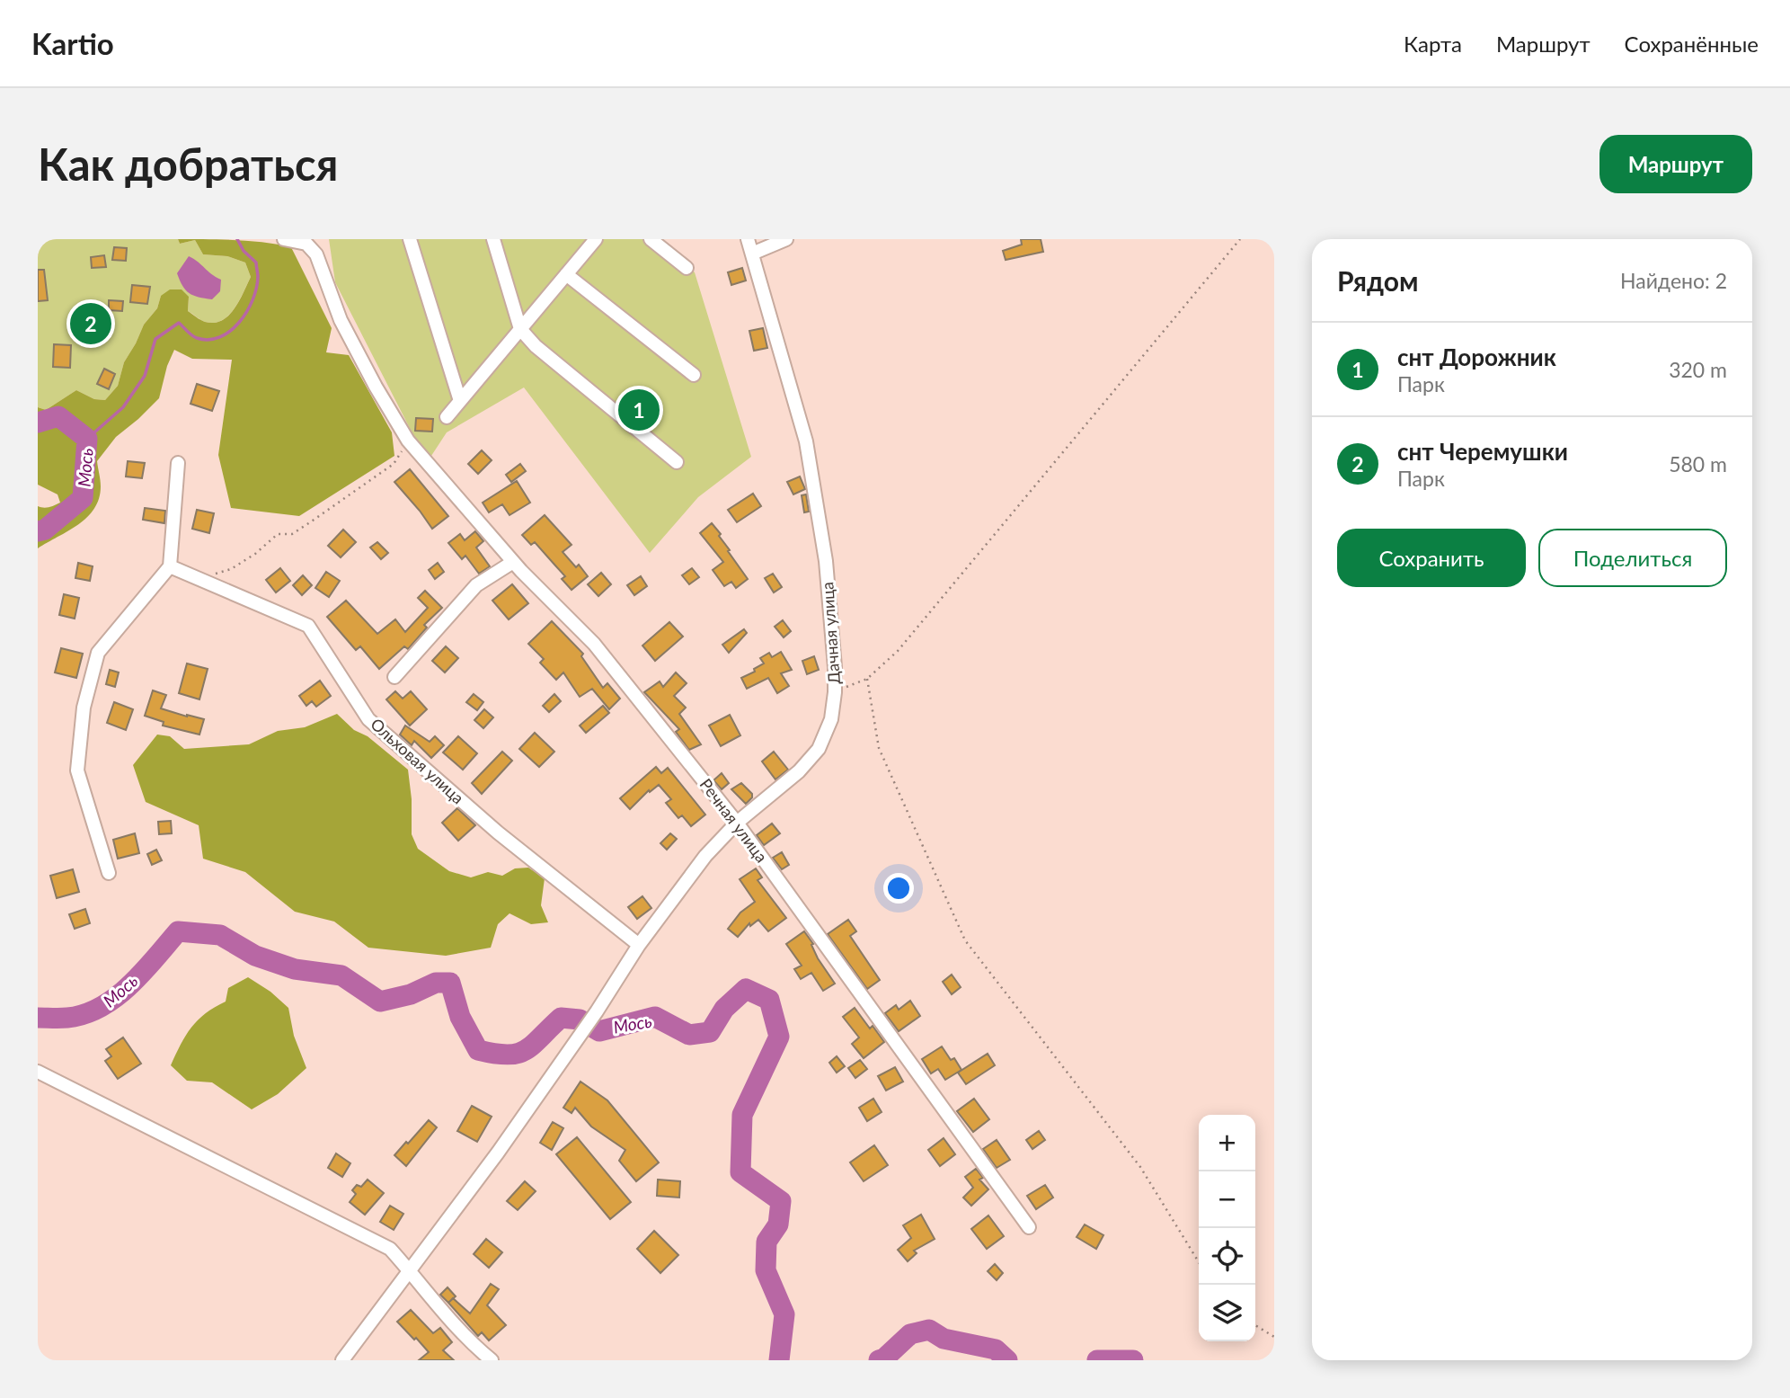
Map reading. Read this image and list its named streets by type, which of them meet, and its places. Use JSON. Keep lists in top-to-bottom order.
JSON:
{
  "streets": {
    "street": ["Дачная улица", "Ольховая улица", "Речная улица"]
  },
  "crossings": [
    ["Дачная улица", "Ольховая улица"],
    ["Дачная улица", "Речная улица"]
  ],
  "water": ["Мось"],
  "page": {
    "header": "Kartio",
    "nav": ["Карта", "Маршрут", "Сохранённые"],
    "buttons": [
      "Маршрут",
      ["Сохранить", "Поделиться"]
    ],
    "title": "Как добраться",
    "heading": ["Рядом", "Найдено: 2"],
    "pins": ["2", "1"],
    "list": [
      {
        "mark": "1",
        "name": "снт Дорожник",
        "note": "Парк",
        "value": "320 m"
      },
      {
        "mark": "2",
        "name": "снт Черемушки",
        "note": "Парк",
        "value": "580 m"
      }
    ],
    "map_buttons": ["+", "−"]
  }
}
